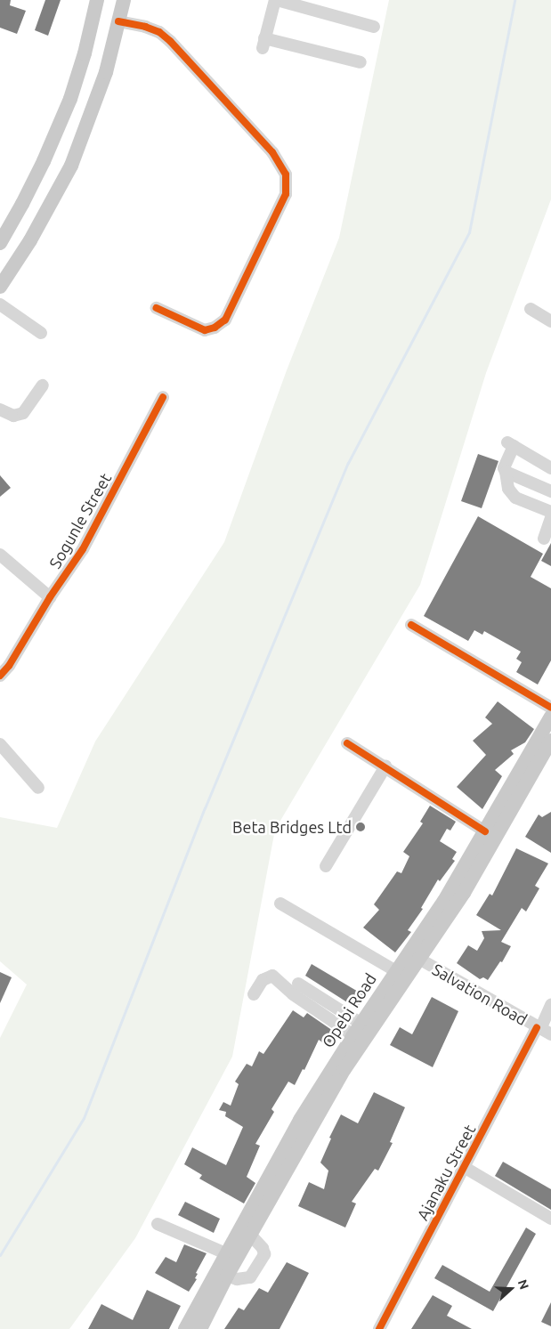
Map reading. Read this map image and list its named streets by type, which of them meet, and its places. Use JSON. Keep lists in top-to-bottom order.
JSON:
{
  "streets": {
    "main road": ["Opebi Road"],
    "street": ["Sogunle Street", "Salvation Road", "Ajanaku Street"]
  },
  "crossings": [
    ["Salvation Road", "Opebi Road"],
    ["Salvation Road", "Ajanaku Street"]
  ],
  "places": ["Beta Bridges Ltd"],
  "north": "right"
}
